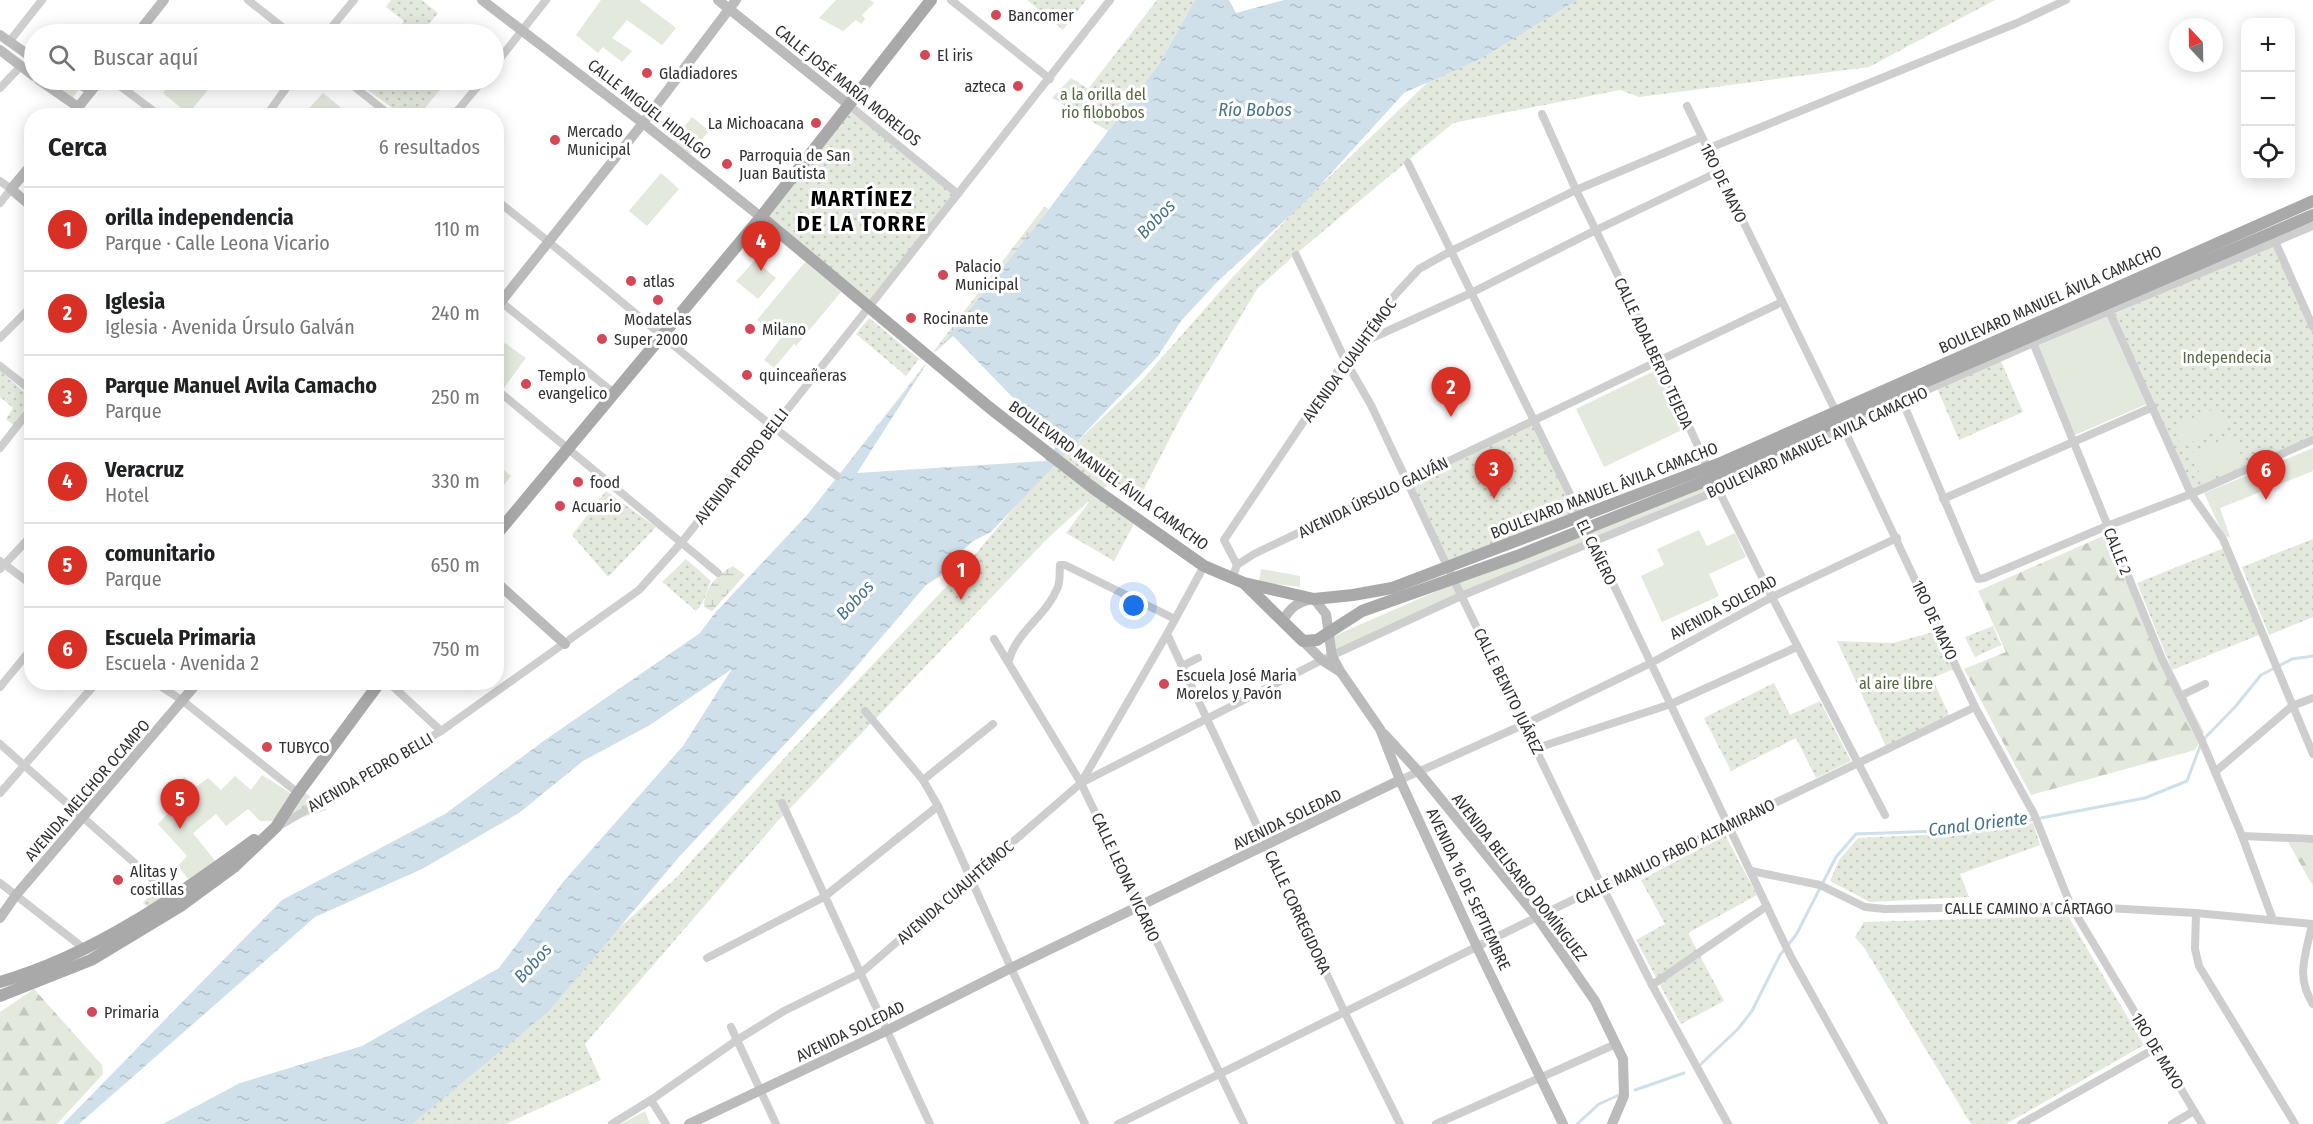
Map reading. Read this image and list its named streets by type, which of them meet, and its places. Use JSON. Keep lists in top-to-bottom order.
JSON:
{
  "streets": {
    "main road": [
      "CALLE JOSÉ MARÍA MORELOS",
      "CALLE MIGUEL HIDALGO",
      "BOULEVARD MANUEL ÁVILA CAMACHO",
      "AVENIDA SOLEDAD",
      "AVENIDA MELCHOR OCAMPO",
      "AVENIDA BELISARIO DOMÍNGUEZ",
      "AVENIDA 16 DE SEPTIEMBRE"
    ],
    "street": [
      "1RO DE MAYO",
      "CALLE ADALBERTO TEJEDA",
      "AVENIDA CUAUHTÉMOC",
      "BOULEVARD MANUEL AVILA CAMACHO",
      "AVENIDA PEDRO BELLI",
      "AVENIDA ÚRSULO GALVÁN",
      "CALLE 2",
      "EL CAÑERO",
      "CALLE BENITO JUÁREZ",
      "CALLE MANLIO FABIO ALTAMIRANO",
      "CALLE LEONA VICARIO",
      "CALLE CAMINO A CÁRTAGO",
      "CALLE CORREGIDORA"
    ]
  },
  "crossings": [
    ["CALLE JOSÉ MARÍA MORELOS", "AVENIDA PEDRO BELLI"],
    ["CALLE MIGUEL HIDALGO", "BOULEVARD MANUEL ÁVILA CAMACHO"],
    ["CALLE MIGUEL HIDALGO", "AVENIDA PEDRO BELLI"],
    ["1RO DE MAYO", "BOULEVARD MANUEL ÁVILA CAMACHO"],
    ["1RO DE MAYO", "AVENIDA CUAUHTÉMOC"],
    ["1RO DE MAYO", "AVENIDA ÚRSULO GALVÁN"],
    ["1RO DE MAYO", "AVENIDA SOLEDAD"],
    ["1RO DE MAYO", "CALLE MANLIO FABIO ALTAMIRANO"],
    ["1RO DE MAYO", "CALLE CAMINO A CÁRTAGO"],
    ["BOULEVARD MANUEL ÁVILA CAMACHO", "CALLE ADALBERTO TEJEDA"],
    ["BOULEVARD MANUEL ÁVILA CAMACHO", "AVENIDA CUAUHTÉMOC"],
    ["BOULEVARD MANUEL ÁVILA CAMACHO", "BOULEVARD MANUEL AVILA CAMACHO"],
    ["BOULEVARD MANUEL ÁVILA CAMACHO", "AVENIDA ÚRSULO GALVÁN"],
    ["BOULEVARD MANUEL ÁVILA CAMACHO", "CALLE 2"],
    ["BOULEVARD MANUEL ÁVILA CAMACHO", "EL CAÑERO"],
    ["BOULEVARD MANUEL ÁVILA CAMACHO", "CALLE BENITO JUÁREZ"],
    ["BOULEVARD MANUEL ÁVILA CAMACHO", "AVENIDA 16 DE SEPTIEMBRE"],
    ["CALLE ADALBERTO TEJEDA", "AVENIDA CUAUHTÉMOC"],
    ["CALLE ADALBERTO TEJEDA", "BOULEVARD MANUEL AVILA CAMACHO"],
    ["CALLE ADALBERTO TEJEDA", "AVENIDA ÚRSULO GALVÁN"],
    ["CALLE ADALBERTO TEJEDA", "AVENIDA SOLEDAD"],
    ["CALLE ADALBERTO TEJEDA", "CALLE MANLIO FABIO ALTAMIRANO"],
    ["AVENIDA CUAUHTÉMOC", "BOULEVARD MANUEL AVILA CAMACHO"],
    ["AVENIDA CUAUHTÉMOC", "AVENIDA ÚRSULO GALVÁN"],
    ["AVENIDA CUAUHTÉMOC", "EL CAÑERO"],
    ["AVENIDA CUAUHTÉMOC", "CALLE BENITO JUÁREZ"],
    ["AVENIDA CUAUHTÉMOC", "CALLE LEONA VICARIO"],
    ["AVENIDA CUAUHTÉMOC", "CALLE CORREGIDORA"],
    ["BOULEVARD MANUEL AVILA CAMACHO", "EL CAÑERO"],
    ["BOULEVARD MANUEL AVILA CAMACHO", "CALLE BENITO JUÁREZ"],
    ["BOULEVARD MANUEL AVILA CAMACHO", "CALLE LEONA VICARIO"],
    ["BOULEVARD MANUEL AVILA CAMACHO", "AVENIDA 16 DE SEPTIEMBRE"],
    ["BOULEVARD MANUEL AVILA CAMACHO", "CALLE CORREGIDORA"],
    ["AVENIDA ÚRSULO GALVÁN", "EL CAÑERO"],
    ["AVENIDA ÚRSULO GALVÁN", "CALLE BENITO JUÁREZ"],
    ["CALLE 2", "CALLE CAMINO A CÁRTAGO"],
    ["EL CAÑERO", "AVENIDA SOLEDAD"],
    ["EL CAÑERO", "CALLE MANLIO FABIO ALTAMIRANO"],
    ["EL CAÑERO", "CALLE CAMINO A CÁRTAGO"],
    ["AVENIDA SOLEDAD", "CALLE BENITO JUÁREZ"],
    ["AVENIDA SOLEDAD", "CALLE LEONA VICARIO"],
    ["AVENIDA SOLEDAD", "AVENIDA BELISARIO DOMÍNGUEZ"],
    ["AVENIDA SOLEDAD", "AVENIDA 16 DE SEPTIEMBRE"],
    ["AVENIDA SOLEDAD", "CALLE CORREGIDORA"],
    ["CALLE BENITO JUÁREZ", "CALLE MANLIO FABIO ALTAMIRANO"],
    ["CALLE MANLIO FABIO ALTAMIRANO", "CALLE LEONA VICARIO"],
    ["CALLE MANLIO FABIO ALTAMIRANO", "AVENIDA BELISARIO DOMÍNGUEZ"],
    ["CALLE MANLIO FABIO ALTAMIRANO", "AVENIDA 16 DE SEPTIEMBRE"],
    ["CALLE MANLIO FABIO ALTAMIRANO", "CALLE CORREGIDORA"],
    ["AVENIDA BELISARIO DOMÍNGUEZ", "AVENIDA 16 DE SEPTIEMBRE"]
  ],
  "districts": ["MARTÍNEZ DE LA TORRE"],
  "water": ["Río Bobos", "Bobos", "Canal Oriente"],
  "parks": ["a la orilla del rio filobobos", "Independecia", "al aire libre"],
  "places": [
    "Bancomer",
    "El iris",
    "Gladiadores",
    "azteca",
    "La Michoacana",
    "Mercado Municipal",
    "Parroquia de San Juan Bautista",
    "Palacio Municipal",
    "atlas",
    "Modatelas",
    "Rocinante",
    "Milano",
    "Super 2000",
    "quinceañeras",
    "Templo evangelico",
    "food",
    "Acuario",
    "Escuela José Maria Morelos y Pavón",
    "TUBYCO",
    "Alitas y costillas",
    "Primaria"
  ],
  "north": "top",
  "page": {
    "map_buttons": ["+", "−"],
    "search": "Buscar aquí",
    "heading": ["Cerca", "6 resultados"],
    "list": [
      {
        "mark": "1",
        "name": "orilla independencia",
        "note": "Parque · Calle Leona Vicario",
        "value": "110 m"
      },
      {
        "mark": "2",
        "name": "Iglesia",
        "note": "Iglesia · Avenida Úrsulo Galván",
        "value": "240 m"
      },
      {
        "mark": "3",
        "name": "Parque Manuel Avila Camacho",
        "note": "Parque",
        "value": "250 m"
      },
      {
        "mark": "4",
        "name": "Veracruz",
        "note": "Hotel",
        "value": "330 m"
      },
      {
        "mark": "5",
        "name": "comunitario",
        "note": "Parque",
        "value": "650 m"
      },
      {
        "mark": "6",
        "name": "Escuela Primaria",
        "note": "Escuela · Avenida 2",
        "value": "750 m"
      }
    ],
    "pins": [
      "4",
      "2",
      "3",
      "6",
      "1",
      "5"
    ]
  }
}
